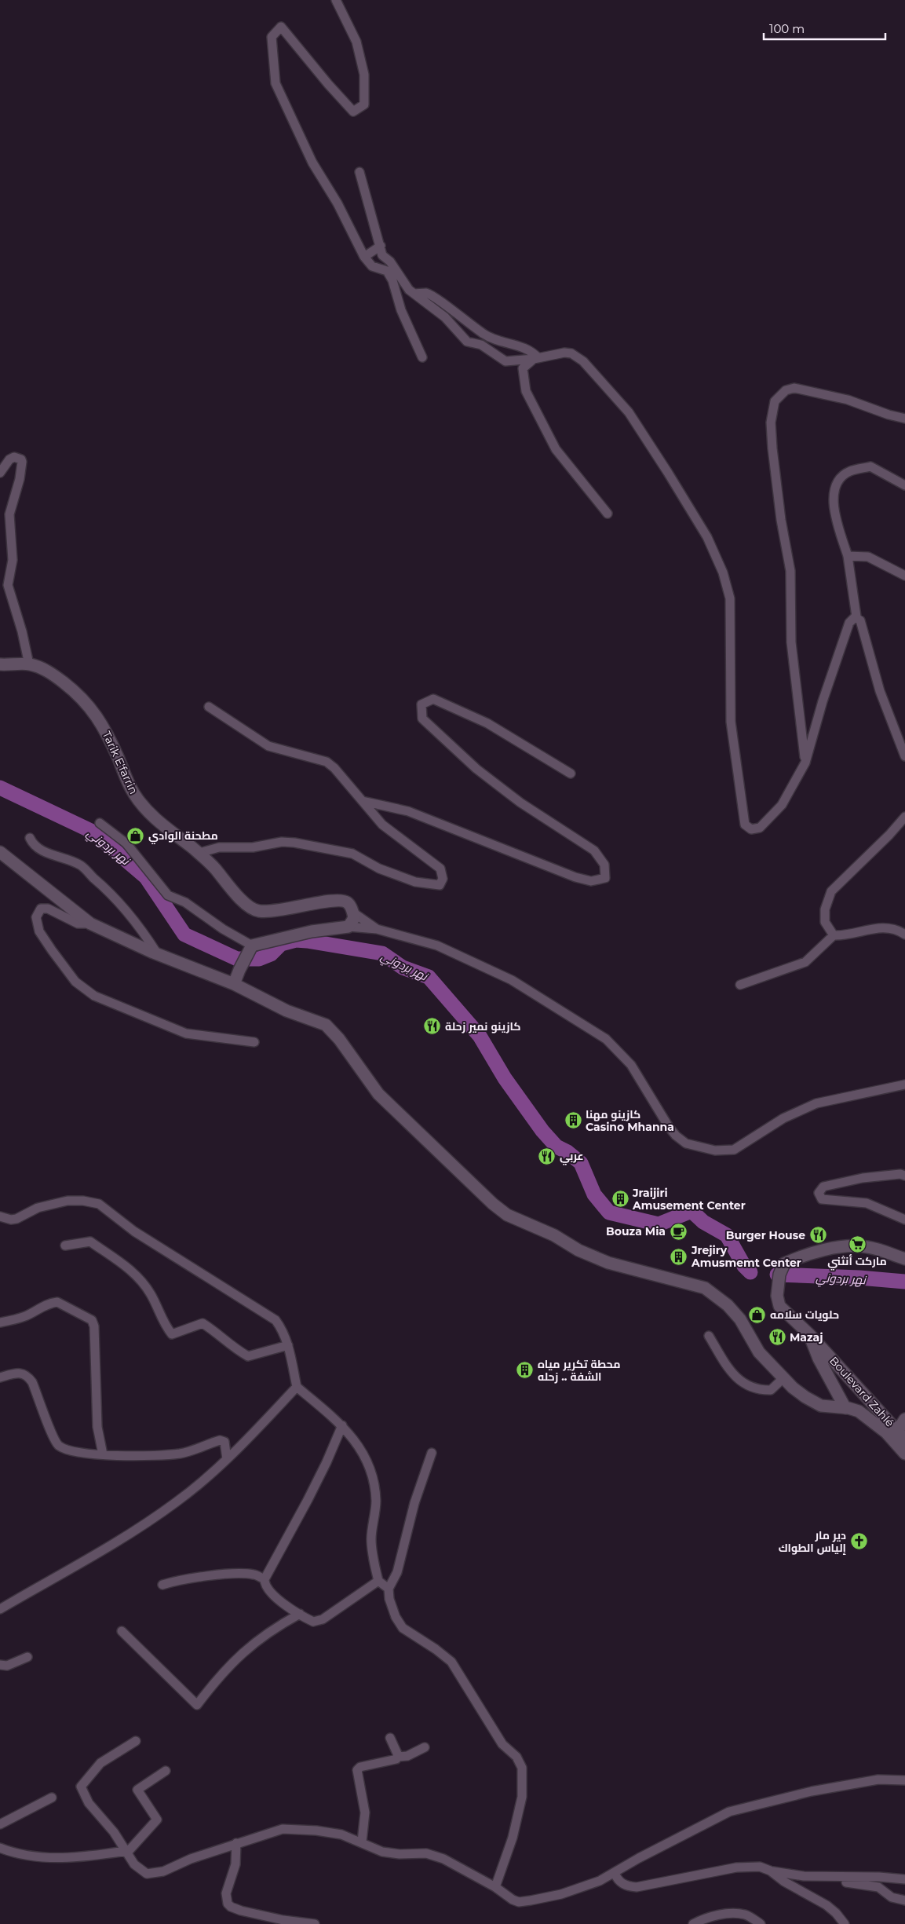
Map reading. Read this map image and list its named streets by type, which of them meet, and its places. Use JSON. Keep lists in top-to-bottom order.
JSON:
{
  "streets": {
    "street": ["Tarik E'farrin", "Boulevard Zahlé"]
  },
  "water": ["نهر بردوني"],
  "places": {
    "shop": ["مطحنة الوادي", "حلويات سلامه"],
    "restaurant": [
      "كازينو نمير زحلة",
      "عربي",
      "Burger House",
      "Mazaj"
    ],
    "building": [
      "كازينو مهنا Casino Mhanna",
      "Jraijiri Amusement Center",
      "Jrejiry Amusmemt Center",
      "محطة تكرير مياه الشفة .. زحله"
    ],
    "cafe": ["Bouza Mia"],
    "supermarket": ["ماركت أنثني"],
    "church": ["دير مار إلياس الطواك"]
  },
  "scale_bar": "100 m"
}
